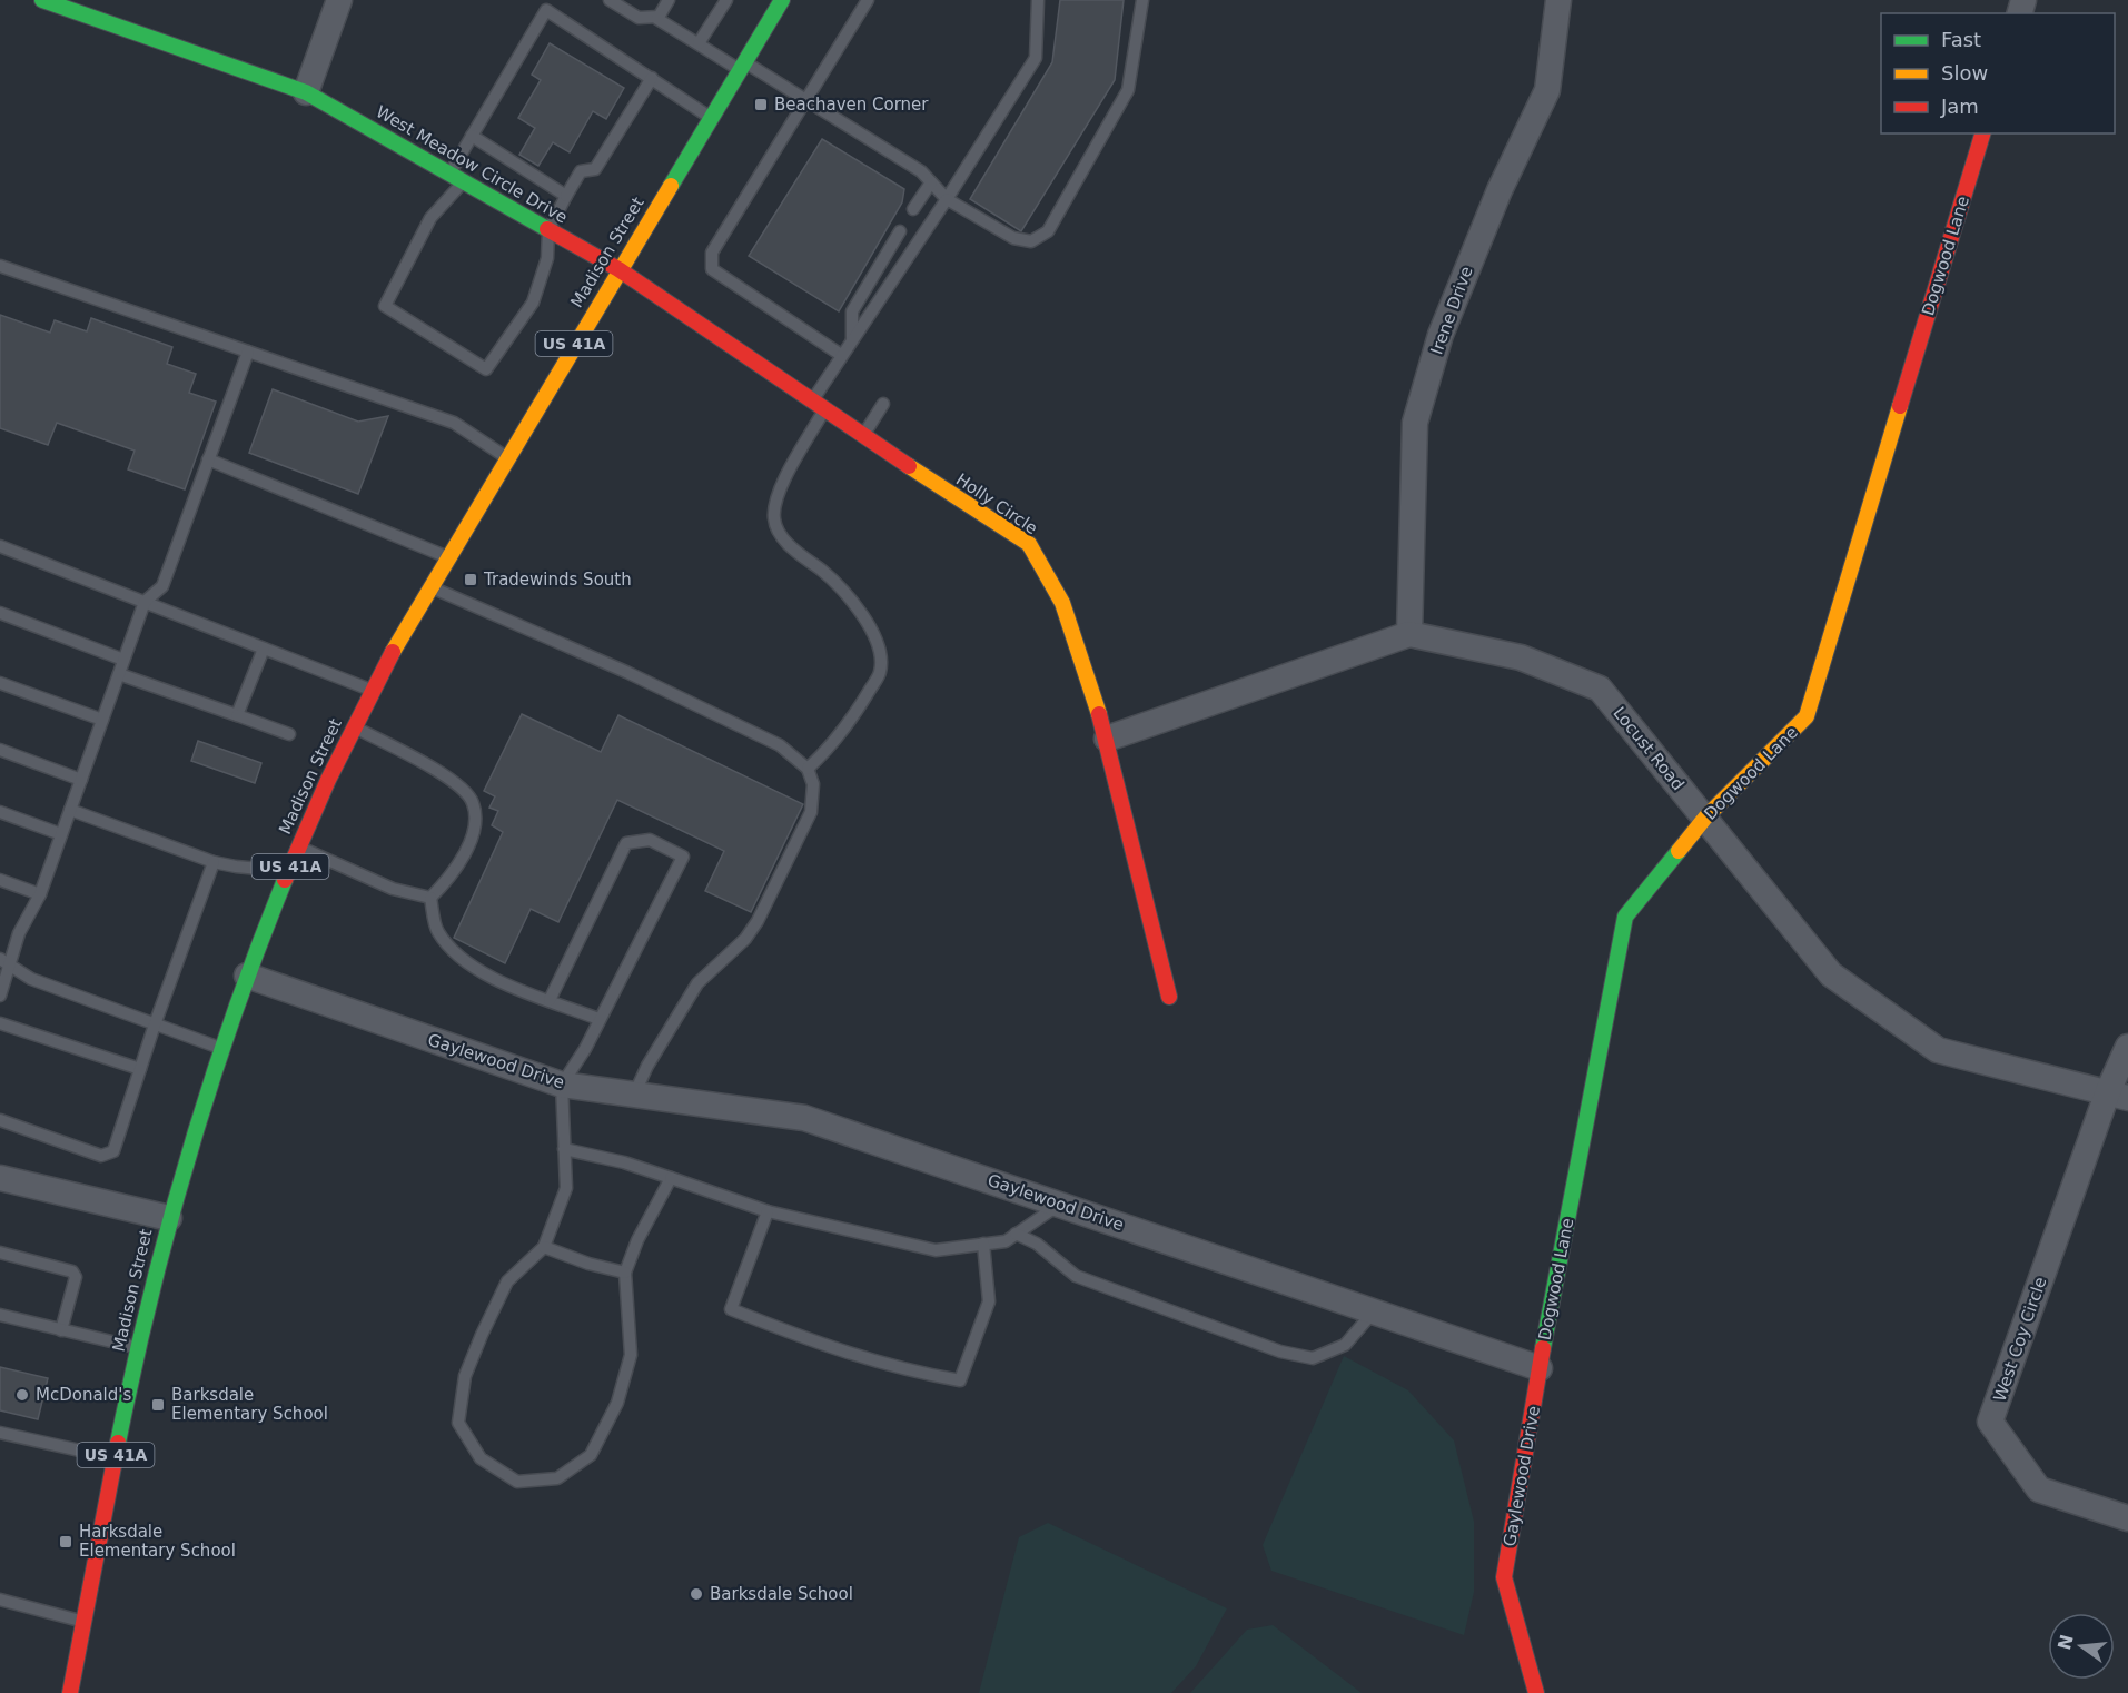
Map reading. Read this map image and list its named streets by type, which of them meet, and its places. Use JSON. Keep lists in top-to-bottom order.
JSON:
{
  "streets": {
    "street": [
      "West Meadow Circle Drive",
      "Madison Street",
      "Dogwood Lane",
      "Irene Drive",
      "US 41A",
      "Holly Circle",
      "Locust Road",
      "Gaylewood Drive",
      "West Coy Circle"
    ]
  },
  "crossings": [
    ["West Meadow Circle Drive", "Madison Street"],
    ["West Meadow Circle Drive", "Holly Circle"],
    ["Madison Street", "Holly Circle"],
    ["Madison Street", "Gaylewood Drive"],
    ["Dogwood Lane", "Locust Road"],
    ["Dogwood Lane", "Gaylewood Drive"],
    ["Irene Drive", "Locust Road"],
    ["Locust Road", "West Coy Circle"]
  ],
  "places": {
    "transit": [
      "Beachaven Corner",
      "Tradewinds South",
      "Barksdale Elementary School",
      "Harksdale Elementary School"
    ],
    "other": ["McDonald's", "Barksdale School"]
  },
  "legend": ["Fast", "Slow", "Jam"],
  "north": "left"
}
